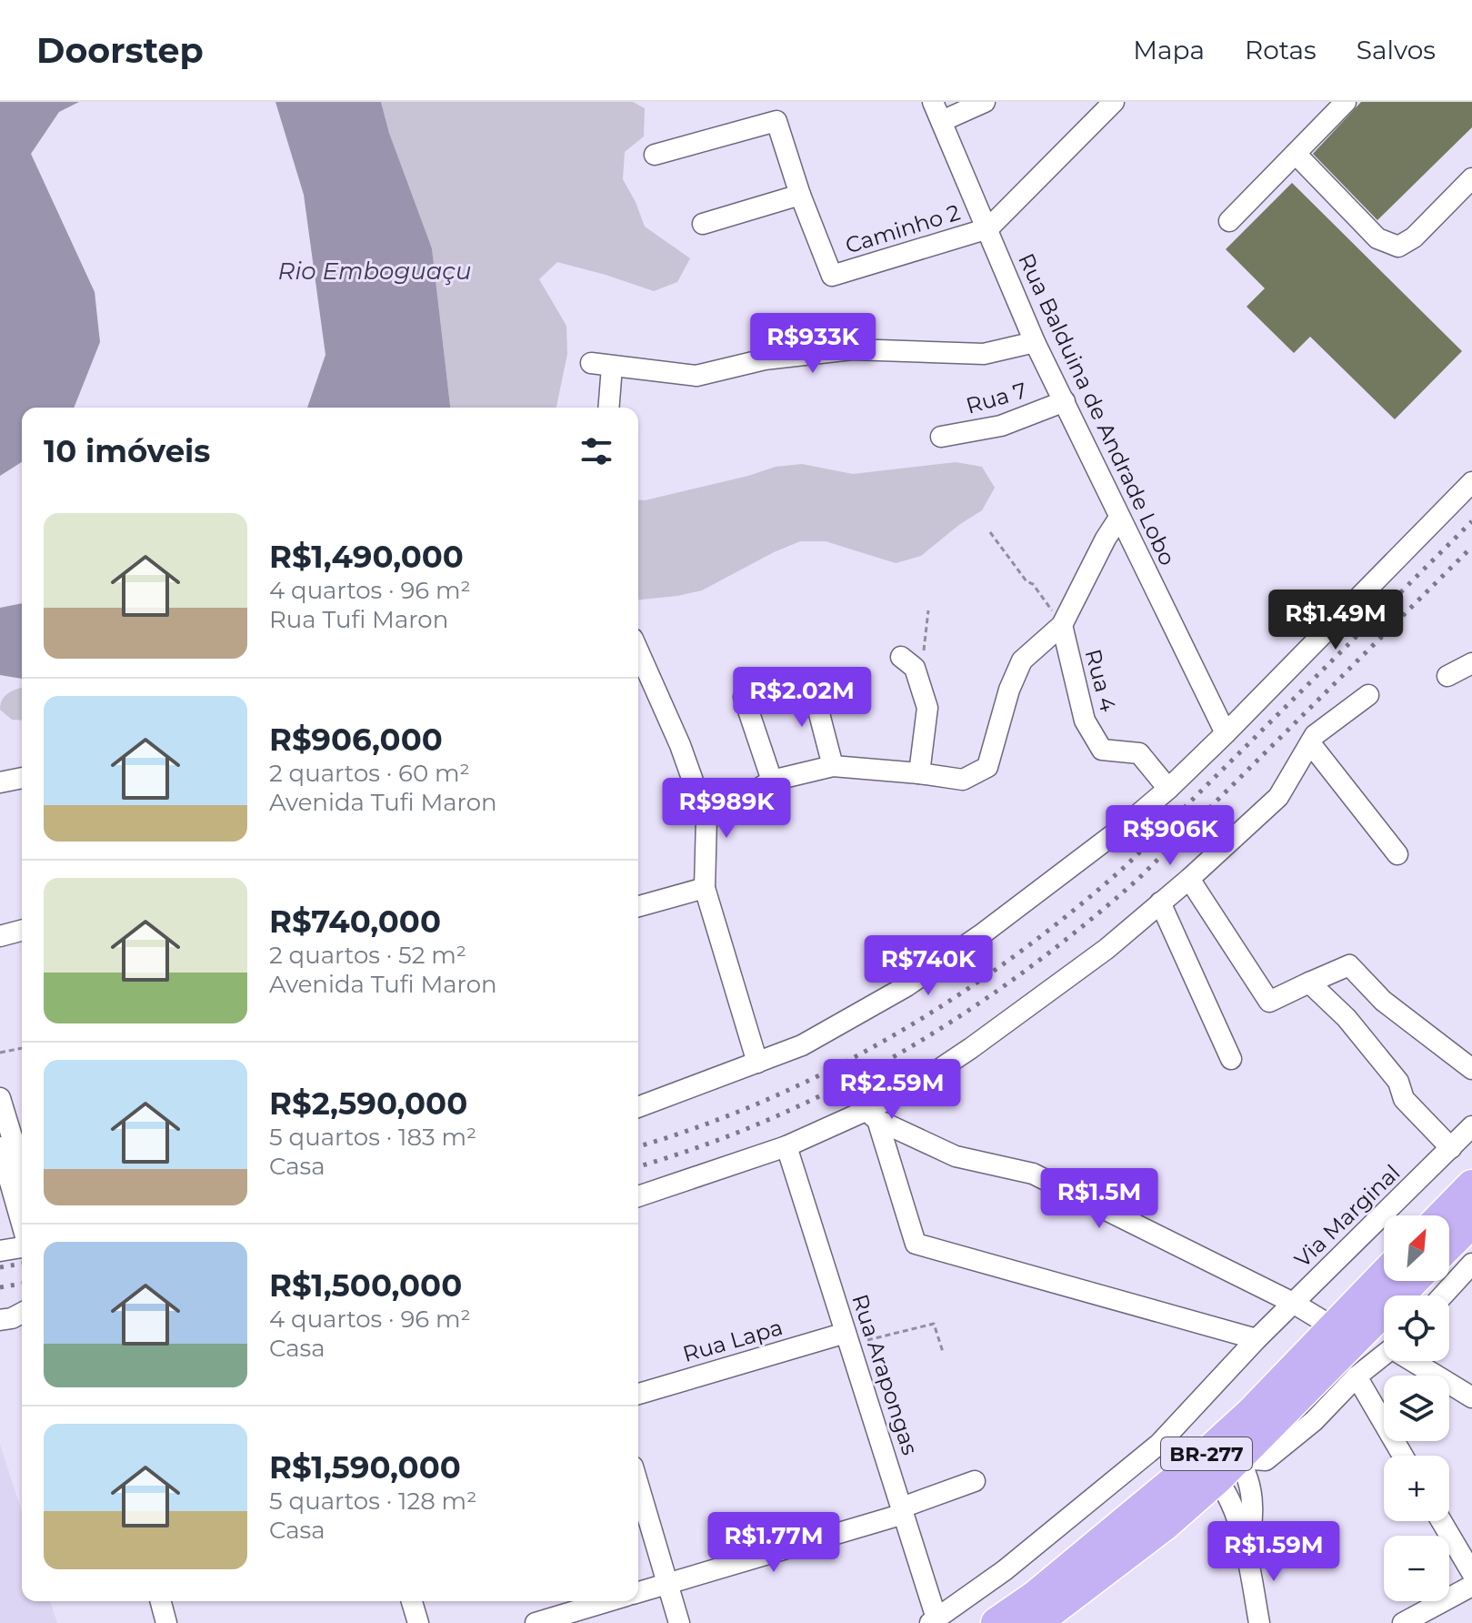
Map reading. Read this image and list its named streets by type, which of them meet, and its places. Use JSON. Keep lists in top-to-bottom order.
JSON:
{
  "streets": {
    "highway": ["BR-277"],
    "street": [
      "Caminho 2",
      "Rua 7",
      "Rua Balduina de Andrade Lobo",
      "Rua 4",
      "Via Marginal",
      "Rua Lapa",
      "Rua Arapongas"
    ]
  },
  "crossings": [
    ["Caminho 2", "Rua Balduina de Andrade Lobo"],
    ["Rua 7", "Rua Balduina de Andrade Lobo"],
    ["Via Marginal", "Rua Arapongas"],
    ["Rua Lapa", "Rua Arapongas"]
  ],
  "water": ["Rio Emboguaçu"],
  "north": "top right",
  "page": {
    "header": "Doorstep",
    "nav": ["Mapa", "Rotas", "Salvos"],
    "price": [
      "R$933K",
      "R$1.49M",
      "R$2.02M",
      "R$989K",
      "R$906K",
      "R$740K",
      "R$2.59M",
      "R$1.5M",
      "R$1.77M",
      "R$1.59M"
    ],
    "heading": "10 imóveis",
    "list": [
      {
        "name": "R$1,490,000",
        "note": "4 quartos · 96 m² · Rua Tufi Maron"
      },
      {
        "name": "R$906,000",
        "note": "2 quartos · 60 m² · Avenida Tufi Maron"
      },
      {
        "name": "R$740,000",
        "note": "2 quartos · 52 m² · Avenida Tufi Maron"
      },
      {
        "name": "R$2,590,000",
        "note": "5 quartos · 183 m² · Casa"
      },
      {
        "name": "R$1,500,000",
        "note": "4 quartos · 96 m² · Casa"
      },
      {
        "name": "R$1,590,000",
        "note": "5 quartos · 128 m² · Casa"
      }
    ],
    "map_buttons": ["+", "−"]
  }
}
